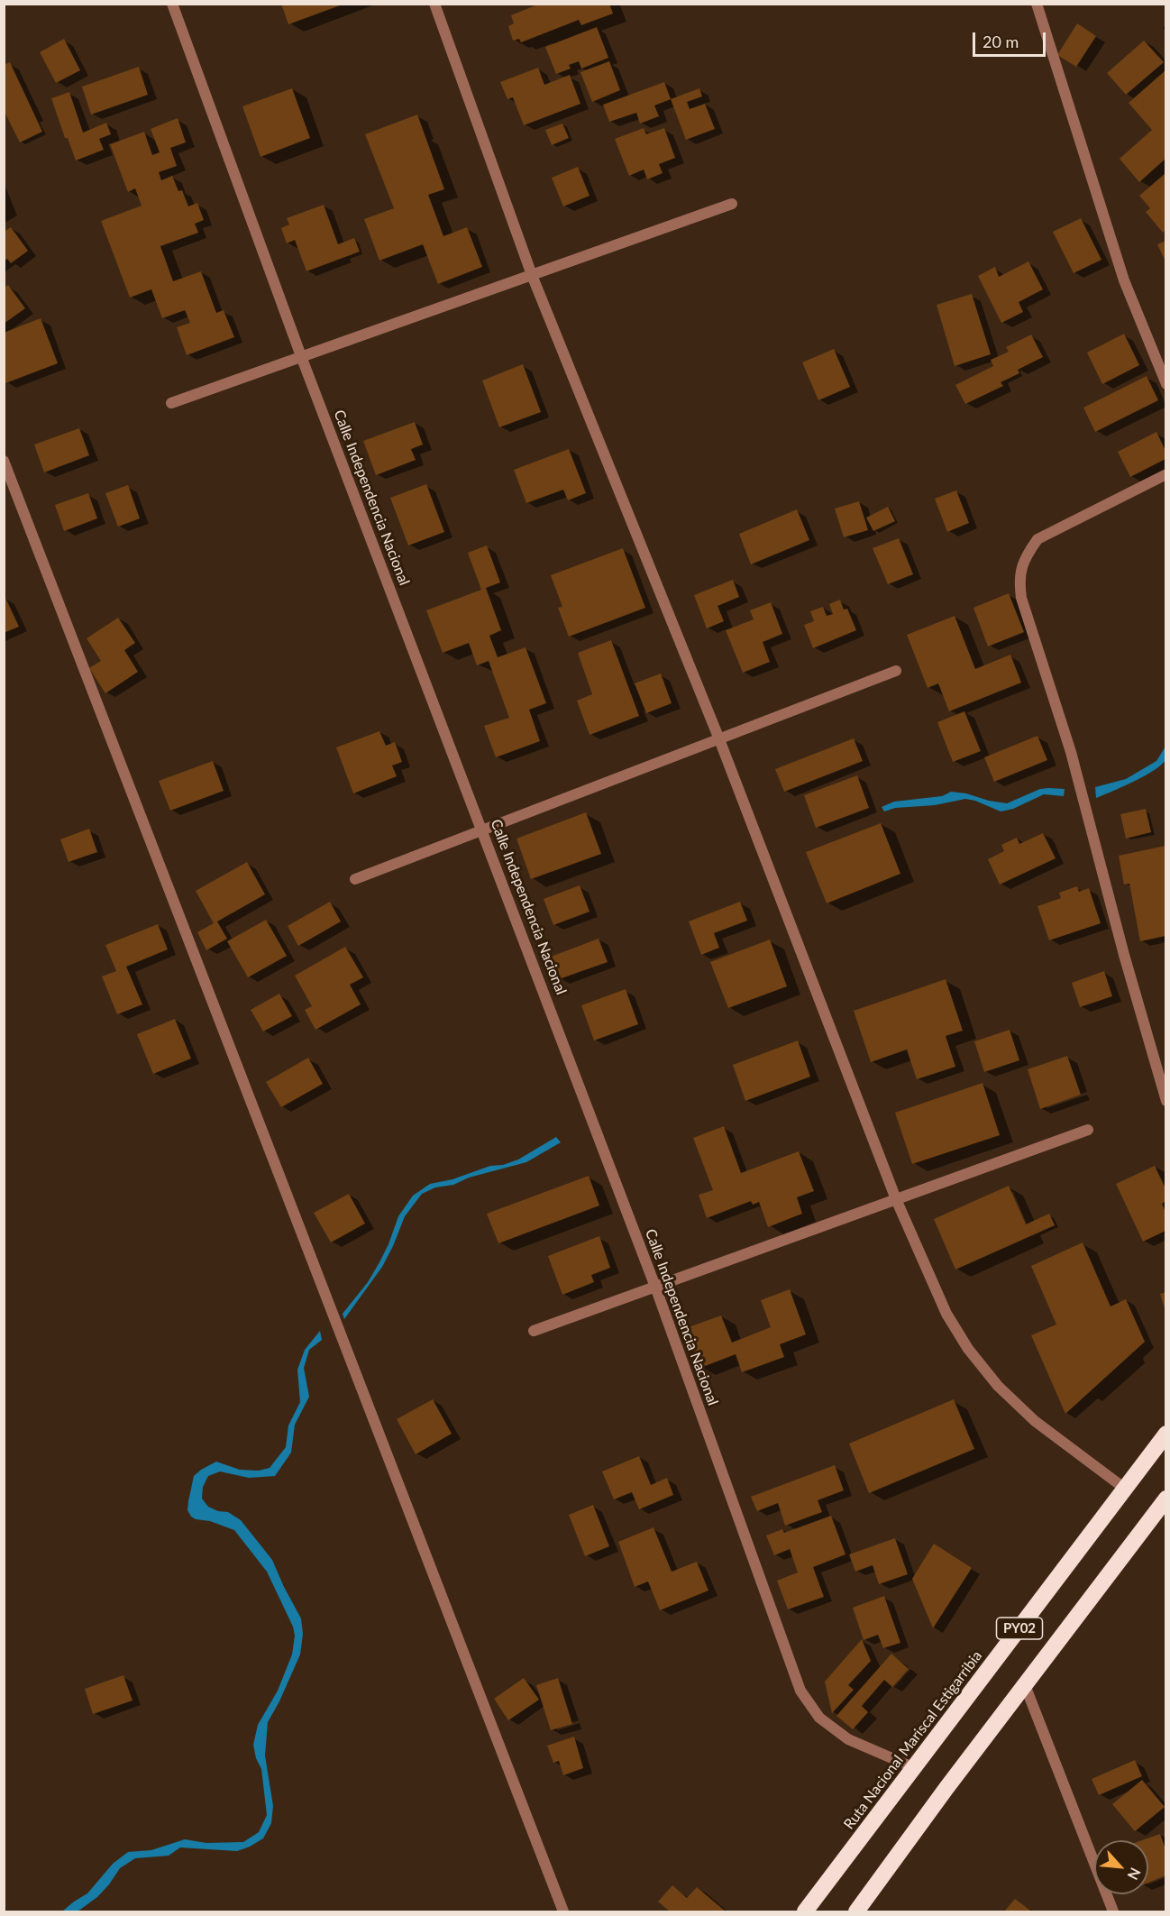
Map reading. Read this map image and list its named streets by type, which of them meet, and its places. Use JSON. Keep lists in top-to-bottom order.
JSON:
{
  "streets": {
    "highway": ["PY02", "Ruta Nacional Mariscal Estigarribia"],
    "street": ["Calle Independencia Nacional"]
  },
  "crossings": [
    ["Calle Independencia Nacional", "Ruta Nacional Mariscal Estigarribia"]
  ],
  "scale_bar": "20 m",
  "north": "bottom right"
}
